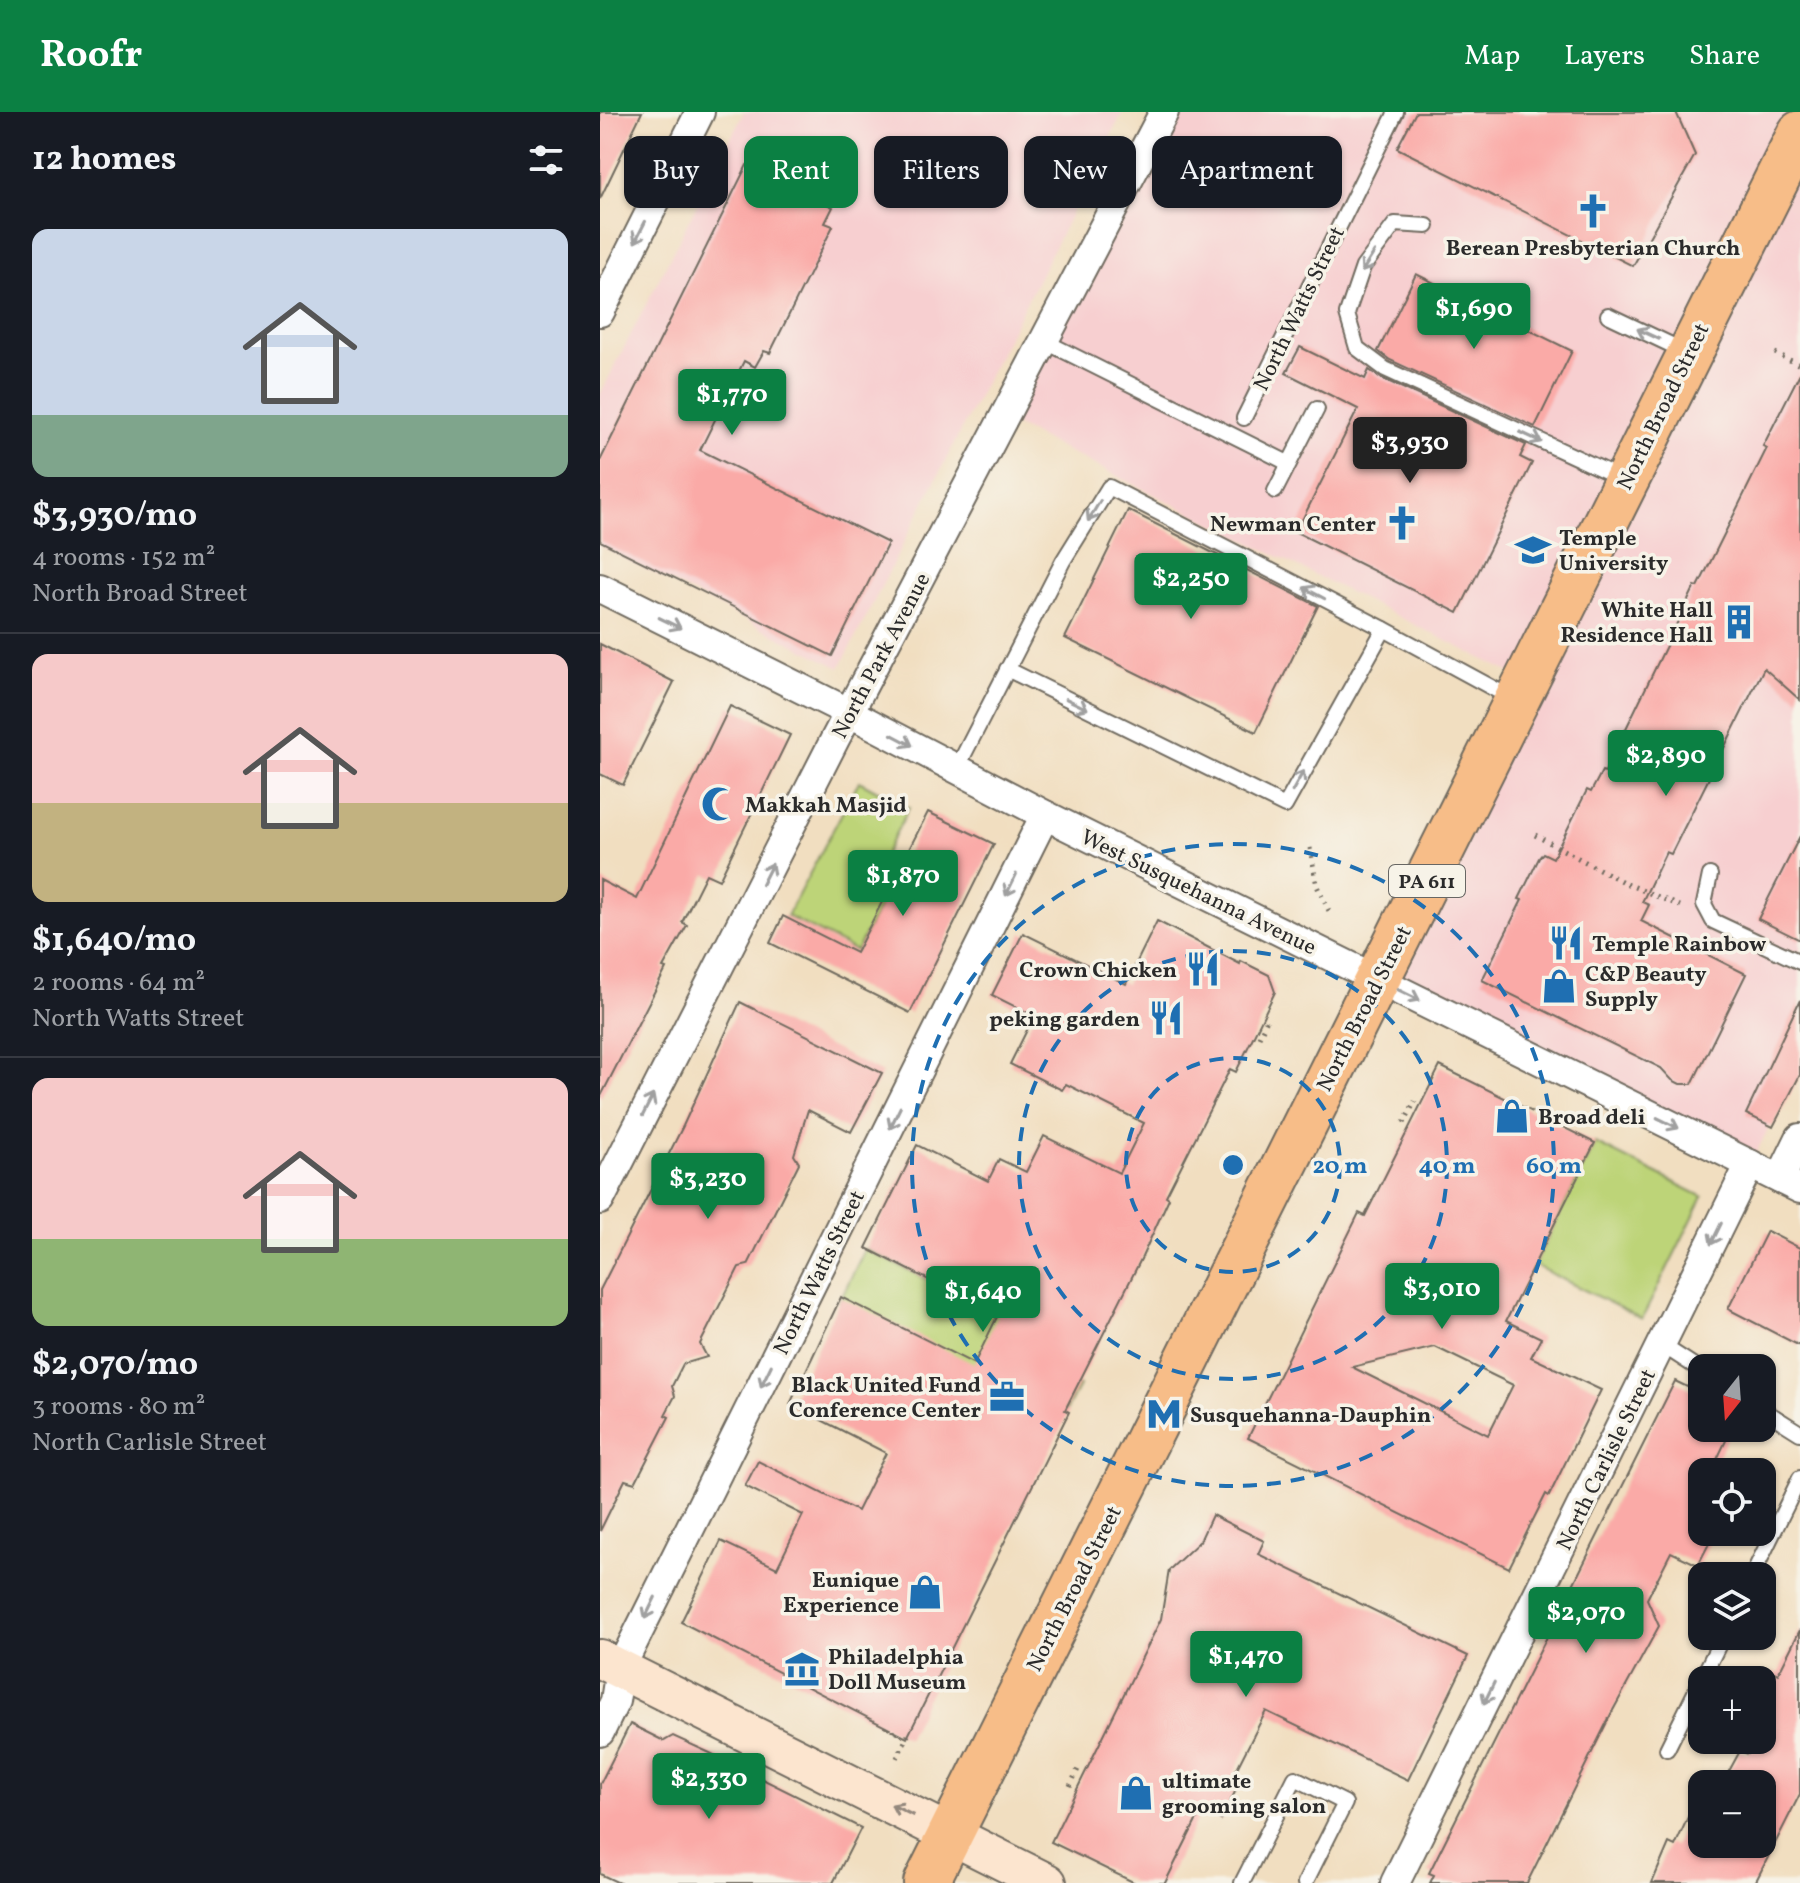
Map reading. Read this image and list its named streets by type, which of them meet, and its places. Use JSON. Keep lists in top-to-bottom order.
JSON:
{
  "streets": {
    "main road": ["North Broad Street", "PA 611"],
    "street": [
      "North Watts Street",
      "North Park Avenue",
      "West Susquehanna Avenue",
      "North Carlisle Street"
    ]
  },
  "crossings": [
    ["North Watts Street", "West Susquehanna Avenue"],
    ["North Broad Street", "West Susquehanna Avenue"],
    ["North Park Avenue", "West Susquehanna Avenue"],
    ["West Susquehanna Avenue", "North Carlisle Street"]
  ],
  "one_way": [
    "North Watts Street",
    "North Park Avenue",
    "West Susquehanna Avenue",
    "North Carlisle Street"
  ],
  "places": {
    "church": ["Berean Presbyterian Church", "Newman Center"],
    "school or university": ["Temple University"],
    "building": ["White Hall Residence Hall"],
    "mosque": ["Makkah Masjid"],
    "restaurant": ["Temple Rainbow", "Crown Chicken", "peking garden"],
    "shop": [
      "C&P Beauty Supply",
      "Broad deli",
      "Eunique Experience",
      "ultimate grooming salon"
    ],
    "office": ["Black United Fund Conference Center"],
    "metro station": ["Susquehanna-Dauphin"],
    "museum": ["Philadelphia Doll Museum"]
  },
  "north": "bottom",
  "page": {
    "header": "Roofr",
    "nav": ["Map", "Layers", "Share"],
    "heading": "12 homes",
    "chip": [
      "Buy",
      "Rent",
      "Filters",
      "New",
      "Apartment"
    ],
    "list": [
      {
        "name": "$3,930/mo",
        "note": "4 rooms · 152 m² · North Broad Street"
      },
      {
        "name": "$1,640/mo",
        "note": "2 rooms · 64 m² · North Watts Street"
      },
      {
        "name": "$2,070/mo",
        "note": "3 rooms · 80 m² · North Carlisle Street"
      }
    ],
    "price": [
      "$1,690",
      "$1,770",
      "$3,930",
      "$2,250",
      "$2,890",
      "$1,870",
      "$3,230",
      "$3,010",
      "$1,640",
      "$2,070",
      "$1,470",
      "$2,330"
    ],
    "map_buttons": ["+", "−"]
  },
  "rings": ["20 m", "40 m", "60 m"]
}
